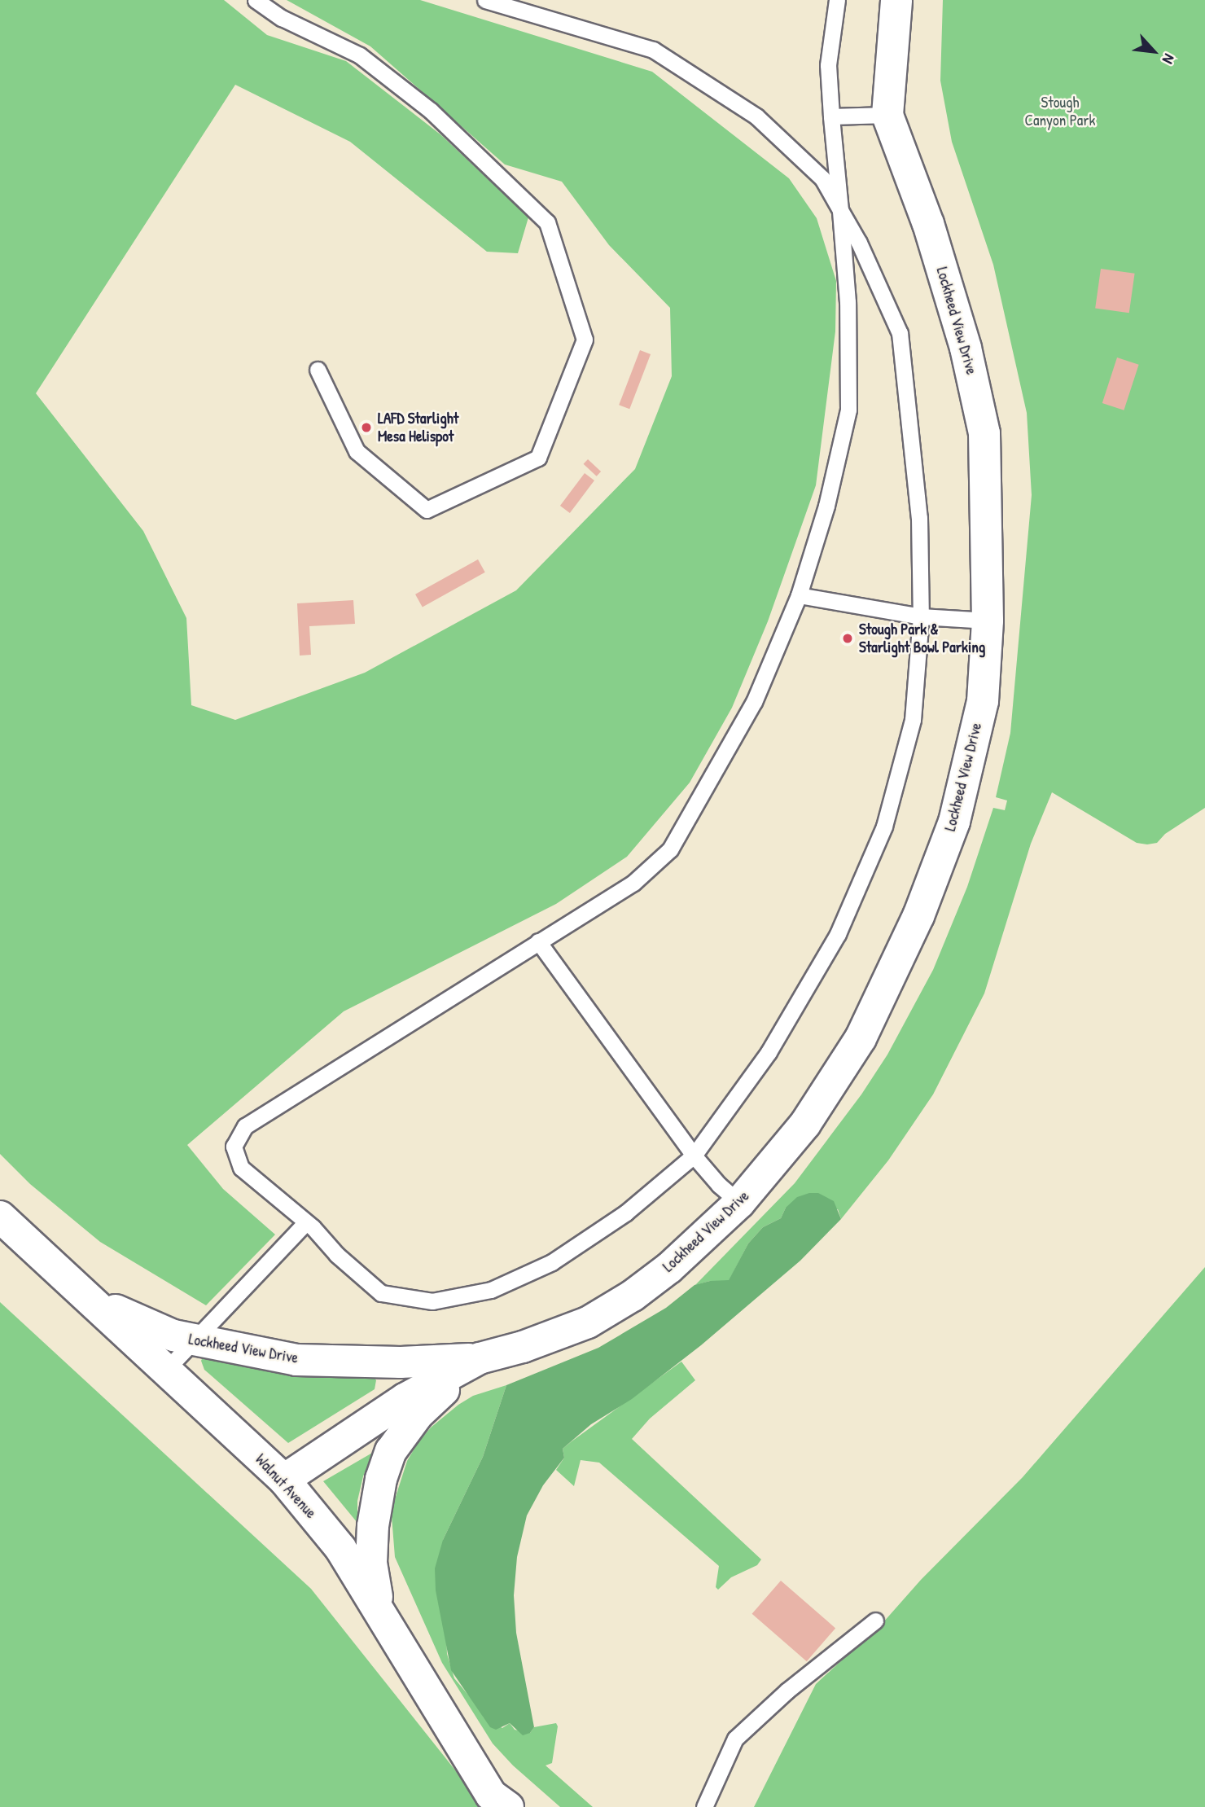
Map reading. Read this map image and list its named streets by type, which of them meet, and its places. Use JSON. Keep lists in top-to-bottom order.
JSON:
{
  "streets": {
    "street": ["Lockheed View Drive", "Walnut Avenue"]
  },
  "crossings": [
    ["Lockheed View Drive", "Walnut Avenue"]
  ],
  "parks": ["Stough Canyon Park"],
  "places": ["LAFD Starlight Mesa Helispot", "Stough Park & Starlight Bowl Parking"],
  "north": "bottom right"
}
